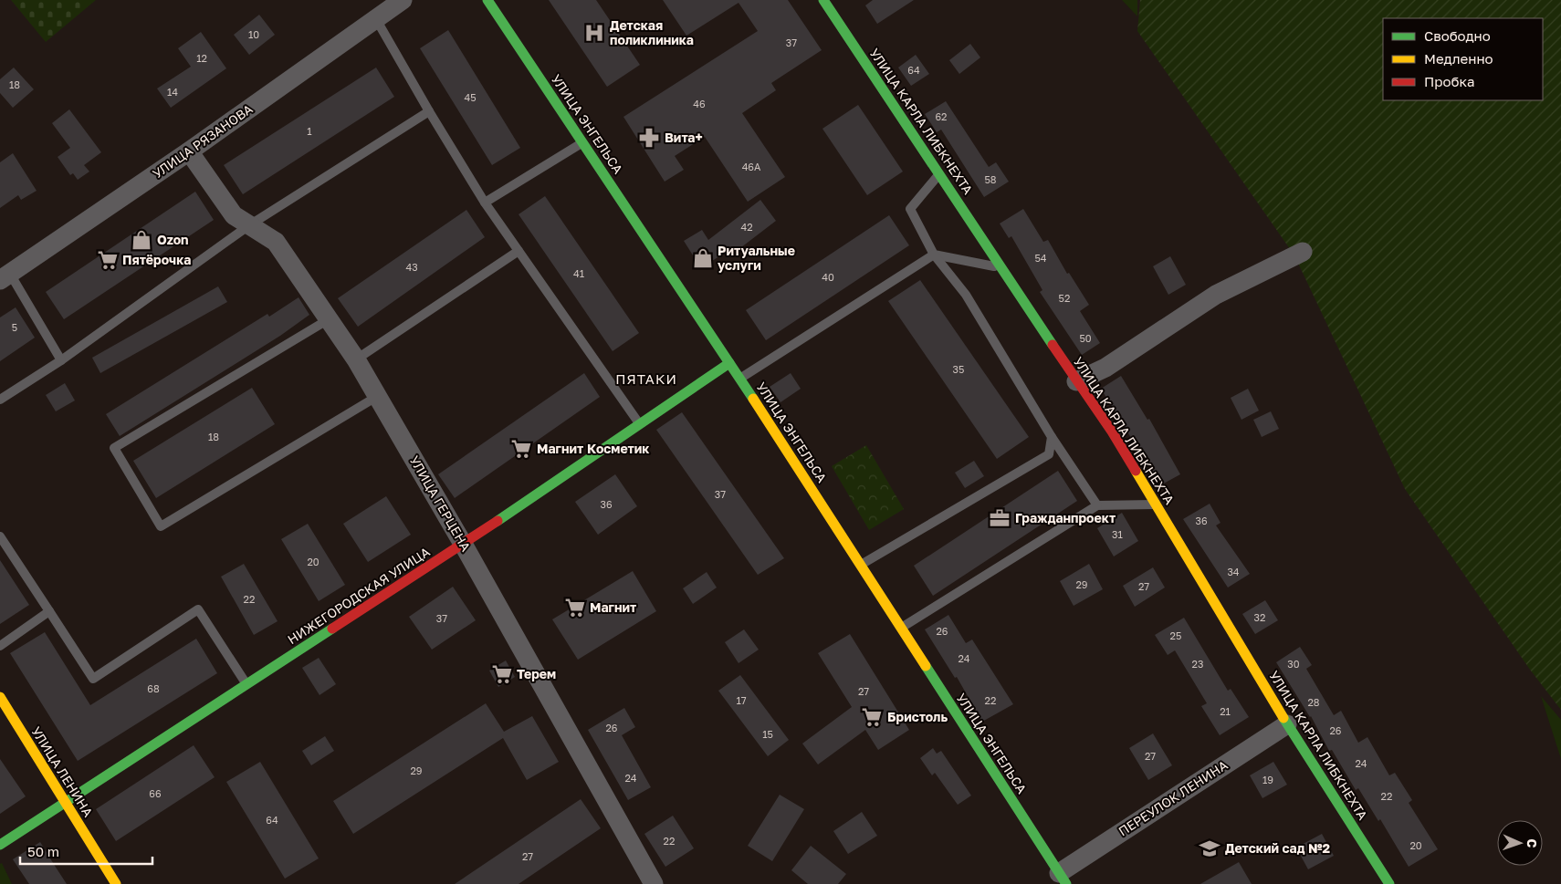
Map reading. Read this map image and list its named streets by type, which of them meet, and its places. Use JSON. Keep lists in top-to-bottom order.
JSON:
{
  "streets": {
    "street": [
      "УЛИЦА КАРЛА ЛИБКНЕХТА",
      "УЛИЦА ЭНГЕЛЬСА",
      "УЛИЦА РЯЗАНОВА",
      "УЛИЦА ГЕРЦЕНА",
      "НИЖЕГОРОДСКАЯ УЛИЦА",
      "УЛИЦА ЛЕНИНА",
      "ПЕРЕУЛОК ЛЕНИНА"
    ]
  },
  "crossings": [
    ["УЛИЦА КАРЛА ЛИБКНЕХТА", "ПЕРЕУЛОК ЛЕНИНА"],
    ["УЛИЦА ЭНГЕЛЬСА", "НИЖЕГОРОДСКАЯ УЛИЦА"],
    ["УЛИЦА ЭНГЕЛЬСА", "ПЕРЕУЛОК ЛЕНИНА"],
    ["УЛИЦА РЯЗАНОВА", "УЛИЦА ГЕРЦЕНА"],
    ["УЛИЦА ГЕРЦЕНА", "НИЖЕГОРОДСКАЯ УЛИЦА"],
    ["НИЖЕГОРОДСКАЯ УЛИЦА", "УЛИЦА ЛЕНИНА"]
  ],
  "districts": ["ПЯТАКИ"],
  "places": {
    "hospital": ["Детская поликлиника"],
    "pharmacy": ["Вита+"],
    "shop": ["Ozon", "Ритуальные услуги"],
    "supermarket": [
      "Пятёрочка",
      "Магнит Косметик",
      "Магнит",
      "Терем",
      "Бристоль"
    ],
    "office": ["Гражданпроект"],
    "school or university": ["Детский сад №2"]
  },
  "house_numbers": [
    "10",
    "37",
    "12",
    "64",
    "18",
    "14",
    "45",
    "46",
    "62",
    "1",
    "46А",
    "58",
    "42",
    "54",
    "43",
    "41",
    "40",
    "52",
    "5",
    "50",
    "35",
    "18",
    "37",
    "36",
    "36",
    "31",
    "20",
    "34",
    "29",
    "27",
    "22",
    "32",
    "37",
    "26",
    "25",
    "24",
    "23",
    "30",
    "68",
    "27",
    "17",
    "22",
    "28",
    "21",
    "26",
    "26",
    "15",
    "27",
    "24",
    "29",
    "24",
    "19",
    "66",
    "22",
    "64",
    "22",
    "20",
    "27"
  ],
  "legend": ["Свободно", "Медленно", "Пробка"],
  "scale_bar": "50 m",
  "north": "right"
}
